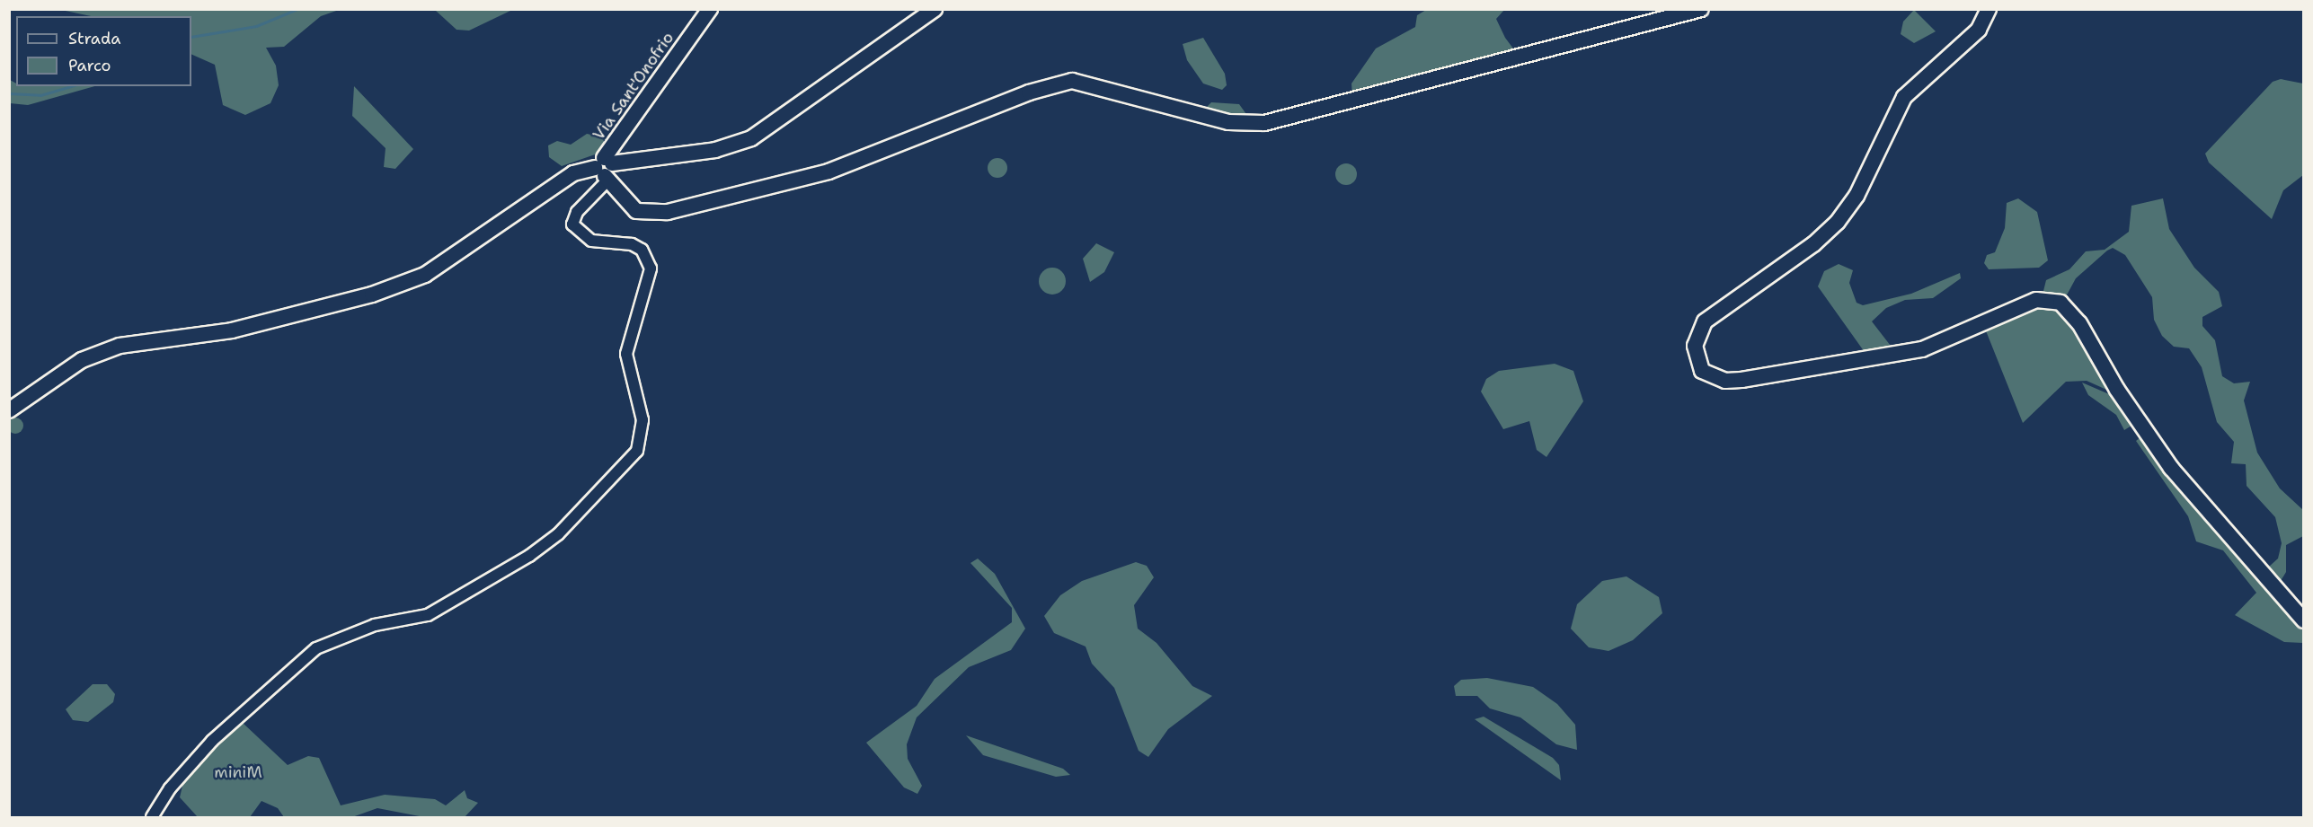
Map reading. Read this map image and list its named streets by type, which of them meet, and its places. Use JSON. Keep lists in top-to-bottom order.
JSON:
{
  "streets": {
    "street": ["Via Sant'Onofrio"]
  },
  "parks": ["miniM"],
  "legend": ["Strada", "Parco"]
}
